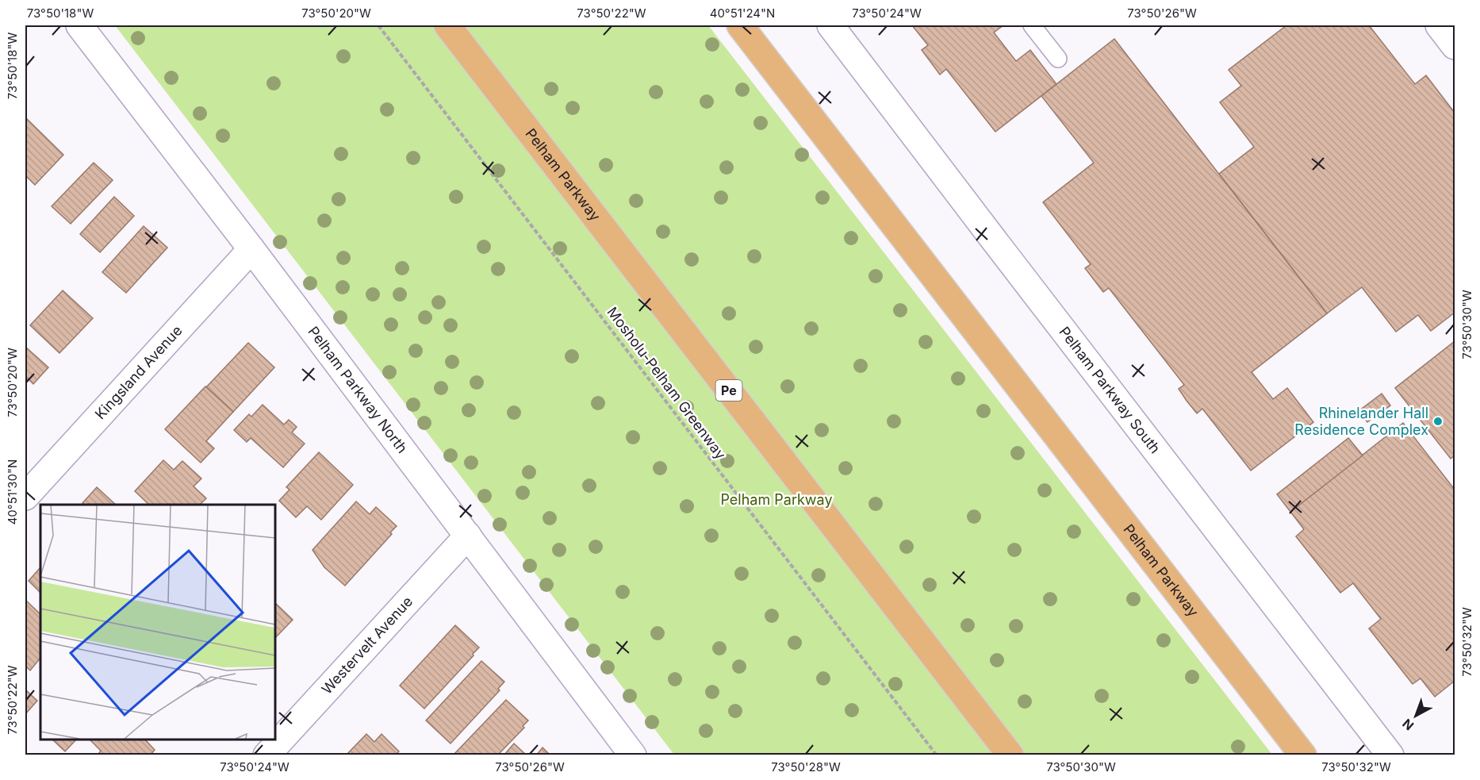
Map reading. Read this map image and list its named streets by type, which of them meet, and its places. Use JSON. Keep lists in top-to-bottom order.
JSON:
{
  "streets": {
    "main road": ["Pelham Parkway", "Pe"],
    "street": [
      "Kingsland Avenue",
      "Pelham Parkway North",
      "Pelham Parkway South",
      "Westervelt Avenue"
    ],
    "path": ["Mosholu-Pelham Greenway"]
  },
  "crossings": [
    ["Kingsland Avenue", "Pelham Parkway North"],
    ["Pelham Parkway North", "Westervelt Avenue"]
  ],
  "parks": ["Pelham Parkway"],
  "places": ["Rhinelander Hall Residence Complex"],
  "north": "bottom left",
  "coordinates": [
    "73°50'18\"W",
    "73°50'20\"W",
    "73°50'22\"W",
    "40°51'24\"N",
    "73°50'24\"W",
    "73°50'26\"W",
    "73°50'30\"W",
    "40°51'30\"N",
    "73°50'32\"W",
    "73°50'28\"W"
  ]
}
